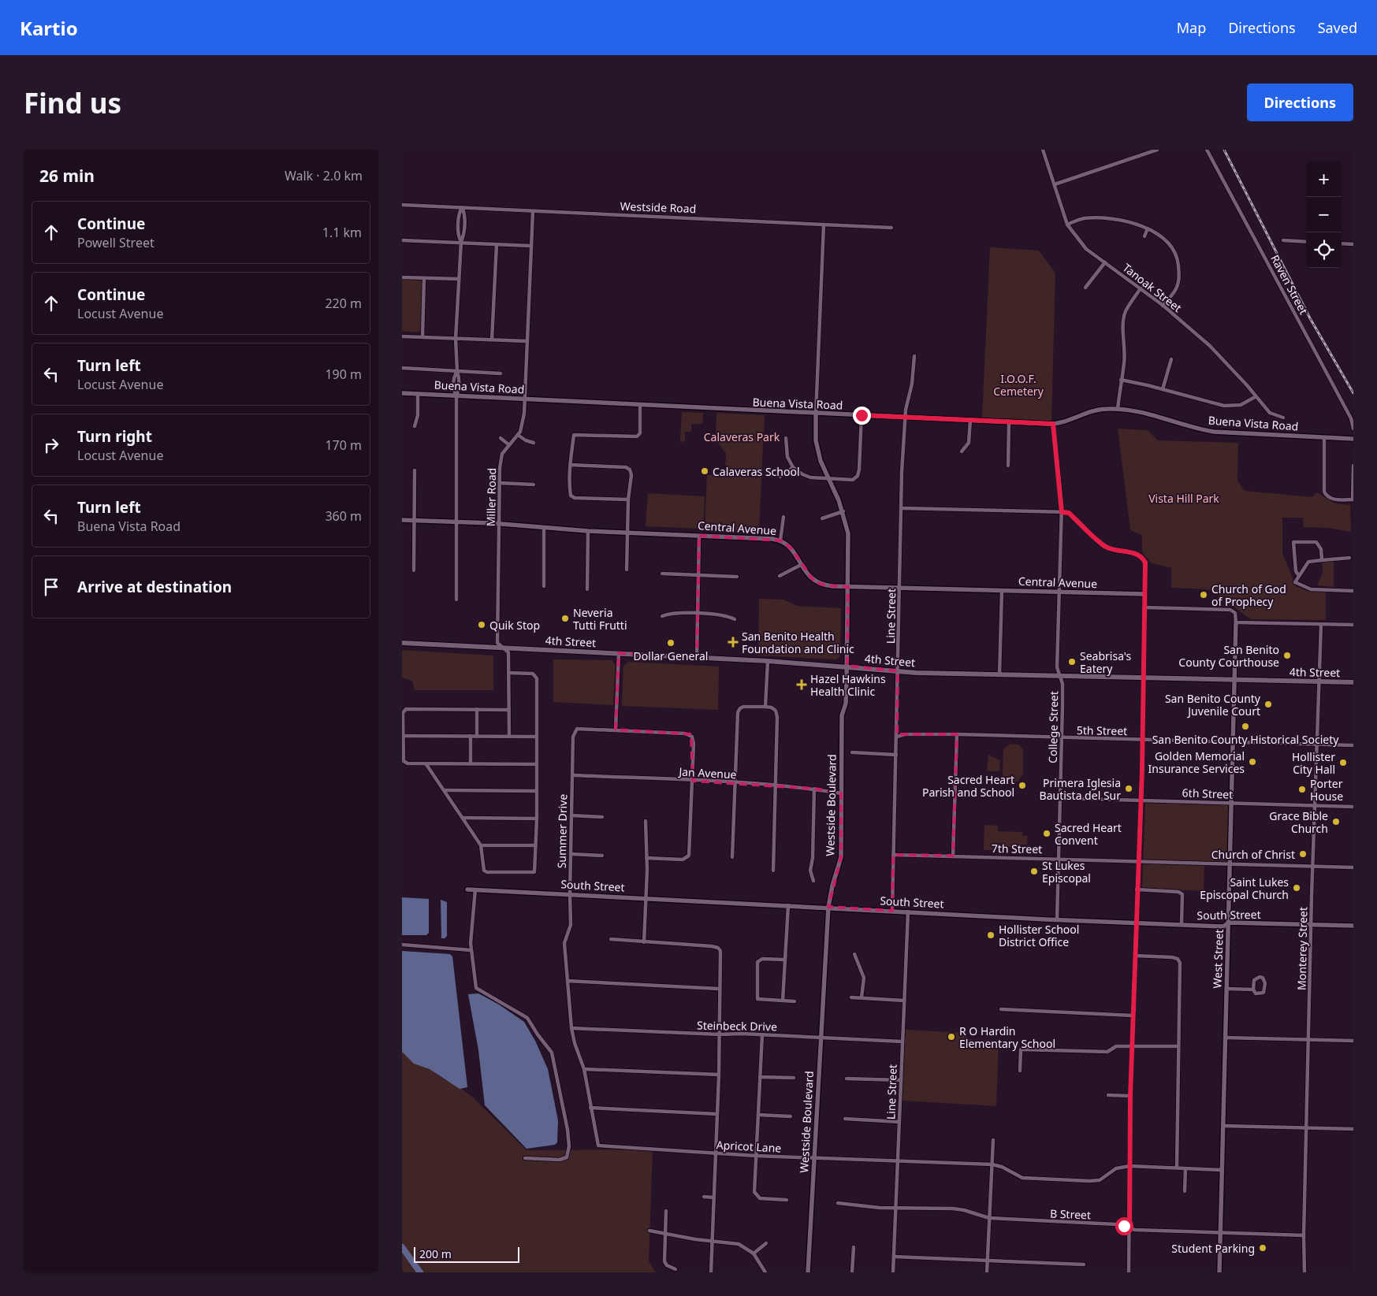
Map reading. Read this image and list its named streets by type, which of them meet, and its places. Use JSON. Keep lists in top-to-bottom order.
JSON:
{
  "streets": {
    "main road": ["4th Street"],
    "street": [
      "Westside Road",
      "Raven Street",
      "Tanoak Street",
      "Buena Vista Road",
      "Miller Road",
      "Central Avenue",
      "Line Street",
      "College Street",
      "5th Street",
      "Jan Avenue",
      "6th Street",
      "Westside Boulevard",
      "Summer Drive",
      "7th Street",
      "South Street",
      "Monterey Street",
      "West Street",
      "Steinbeck Drive",
      "Apricot Lane",
      "B Street"
    ]
  },
  "crossings": [
    ["Westside Road", "Miller Road"],
    ["Buena Vista Road", "Miller Road"],
    ["Buena Vista Road", "Line Street"],
    ["Buena Vista Road", "College Street"],
    ["Buena Vista Road", "Westside Boulevard"],
    ["Miller Road", "Central Avenue"],
    ["Miller Road", "4th Street"],
    ["Central Avenue", "Line Street"],
    ["Central Avenue", "College Street"],
    ["Central Avenue", "Westside Boulevard"],
    ["Line Street", "4th Street"],
    ["Line Street", "5th Street"],
    ["Line Street", "7th Street"],
    ["Line Street", "South Street"],
    ["Line Street", "Steinbeck Drive"],
    ["Line Street", "Apricot Lane"],
    ["Line Street", "B Street"],
    ["4th Street", "College Street"],
    ["4th Street", "Westside Boulevard"],
    ["4th Street", "Monterey Street"],
    ["4th Street", "West Street"],
    ["College Street", "5th Street"],
    ["College Street", "6th Street"],
    ["College Street", "7th Street"],
    ["College Street", "South Street"],
    ["5th Street", "Monterey Street"],
    ["5th Street", "West Street"],
    ["Jan Avenue", "Westside Boulevard"],
    ["Jan Avenue", "Summer Drive"],
    ["6th Street", "Monterey Street"],
    ["6th Street", "West Street"],
    ["Westside Boulevard", "South Street"],
    ["Westside Boulevard", "Steinbeck Drive"],
    ["Westside Boulevard", "Apricot Lane"],
    ["Summer Drive", "South Street"],
    ["Summer Drive", "Steinbeck Drive"],
    ["Summer Drive", "Apricot Lane"],
    ["7th Street", "Monterey Street"],
    ["7th Street", "West Street"],
    ["South Street", "Monterey Street"],
    ["South Street", "West Street"],
    ["Monterey Street", "B Street"],
    ["West Street", "Apricot Lane"],
    ["West Street", "B Street"]
  ],
  "parks": ["I.O.O.F. Cemetery", "Calaveras Park", "Vista Hill Park"],
  "places": {
    "other": [
      "Calaveras School",
      "Church of God of Prophecy",
      "Neveria Tutti Frutti",
      "Quik Stop",
      "Dollar General",
      "San Benito County Courthouse",
      "Seabrisa's Eatery",
      "San Benito County Juvenile Court",
      "San Benito County Historical Society",
      "Golden Memorial Insurance Services",
      "Hollister City Hall",
      "Sacred Heart Parish and School",
      "Primera Iglesia Bautista del Sur",
      "Porter House",
      "Grace Bible Church",
      "Sacred Heart Convent",
      "Church of Christ",
      "St Lukes Episcopal",
      "Saint Lukes Episcopal Church",
      "Hollister School District Office",
      "R O Hardin Elementary School",
      "Student Parking"
    ],
    "health": ["San Benito Health Foundation and Clinic", "Hazel Hawkins Health Clinic"]
  },
  "scale_bar": "200 m",
  "page": {
    "header": "Kartio",
    "nav": ["Map", "Directions", "Saved"],
    "buttons": "Directions",
    "title": "Find us",
    "heading": ["26 min", "Walk · 2.0 km"],
    "map_buttons": ["+", "−"],
    "list": [
      ["Continue", "Powell Street", "1.1 km"],
      ["Continue", "Locust Avenue", "220 m"],
      ["Turn left", "Locust Avenue", "190 m"],
      ["Turn right", "Locust Avenue", "170 m"],
      ["Turn left", "Buena Vista Road", "360 m"],
      "Arrive at destination"
    ],
    "scale": "200 m"
  }
}
